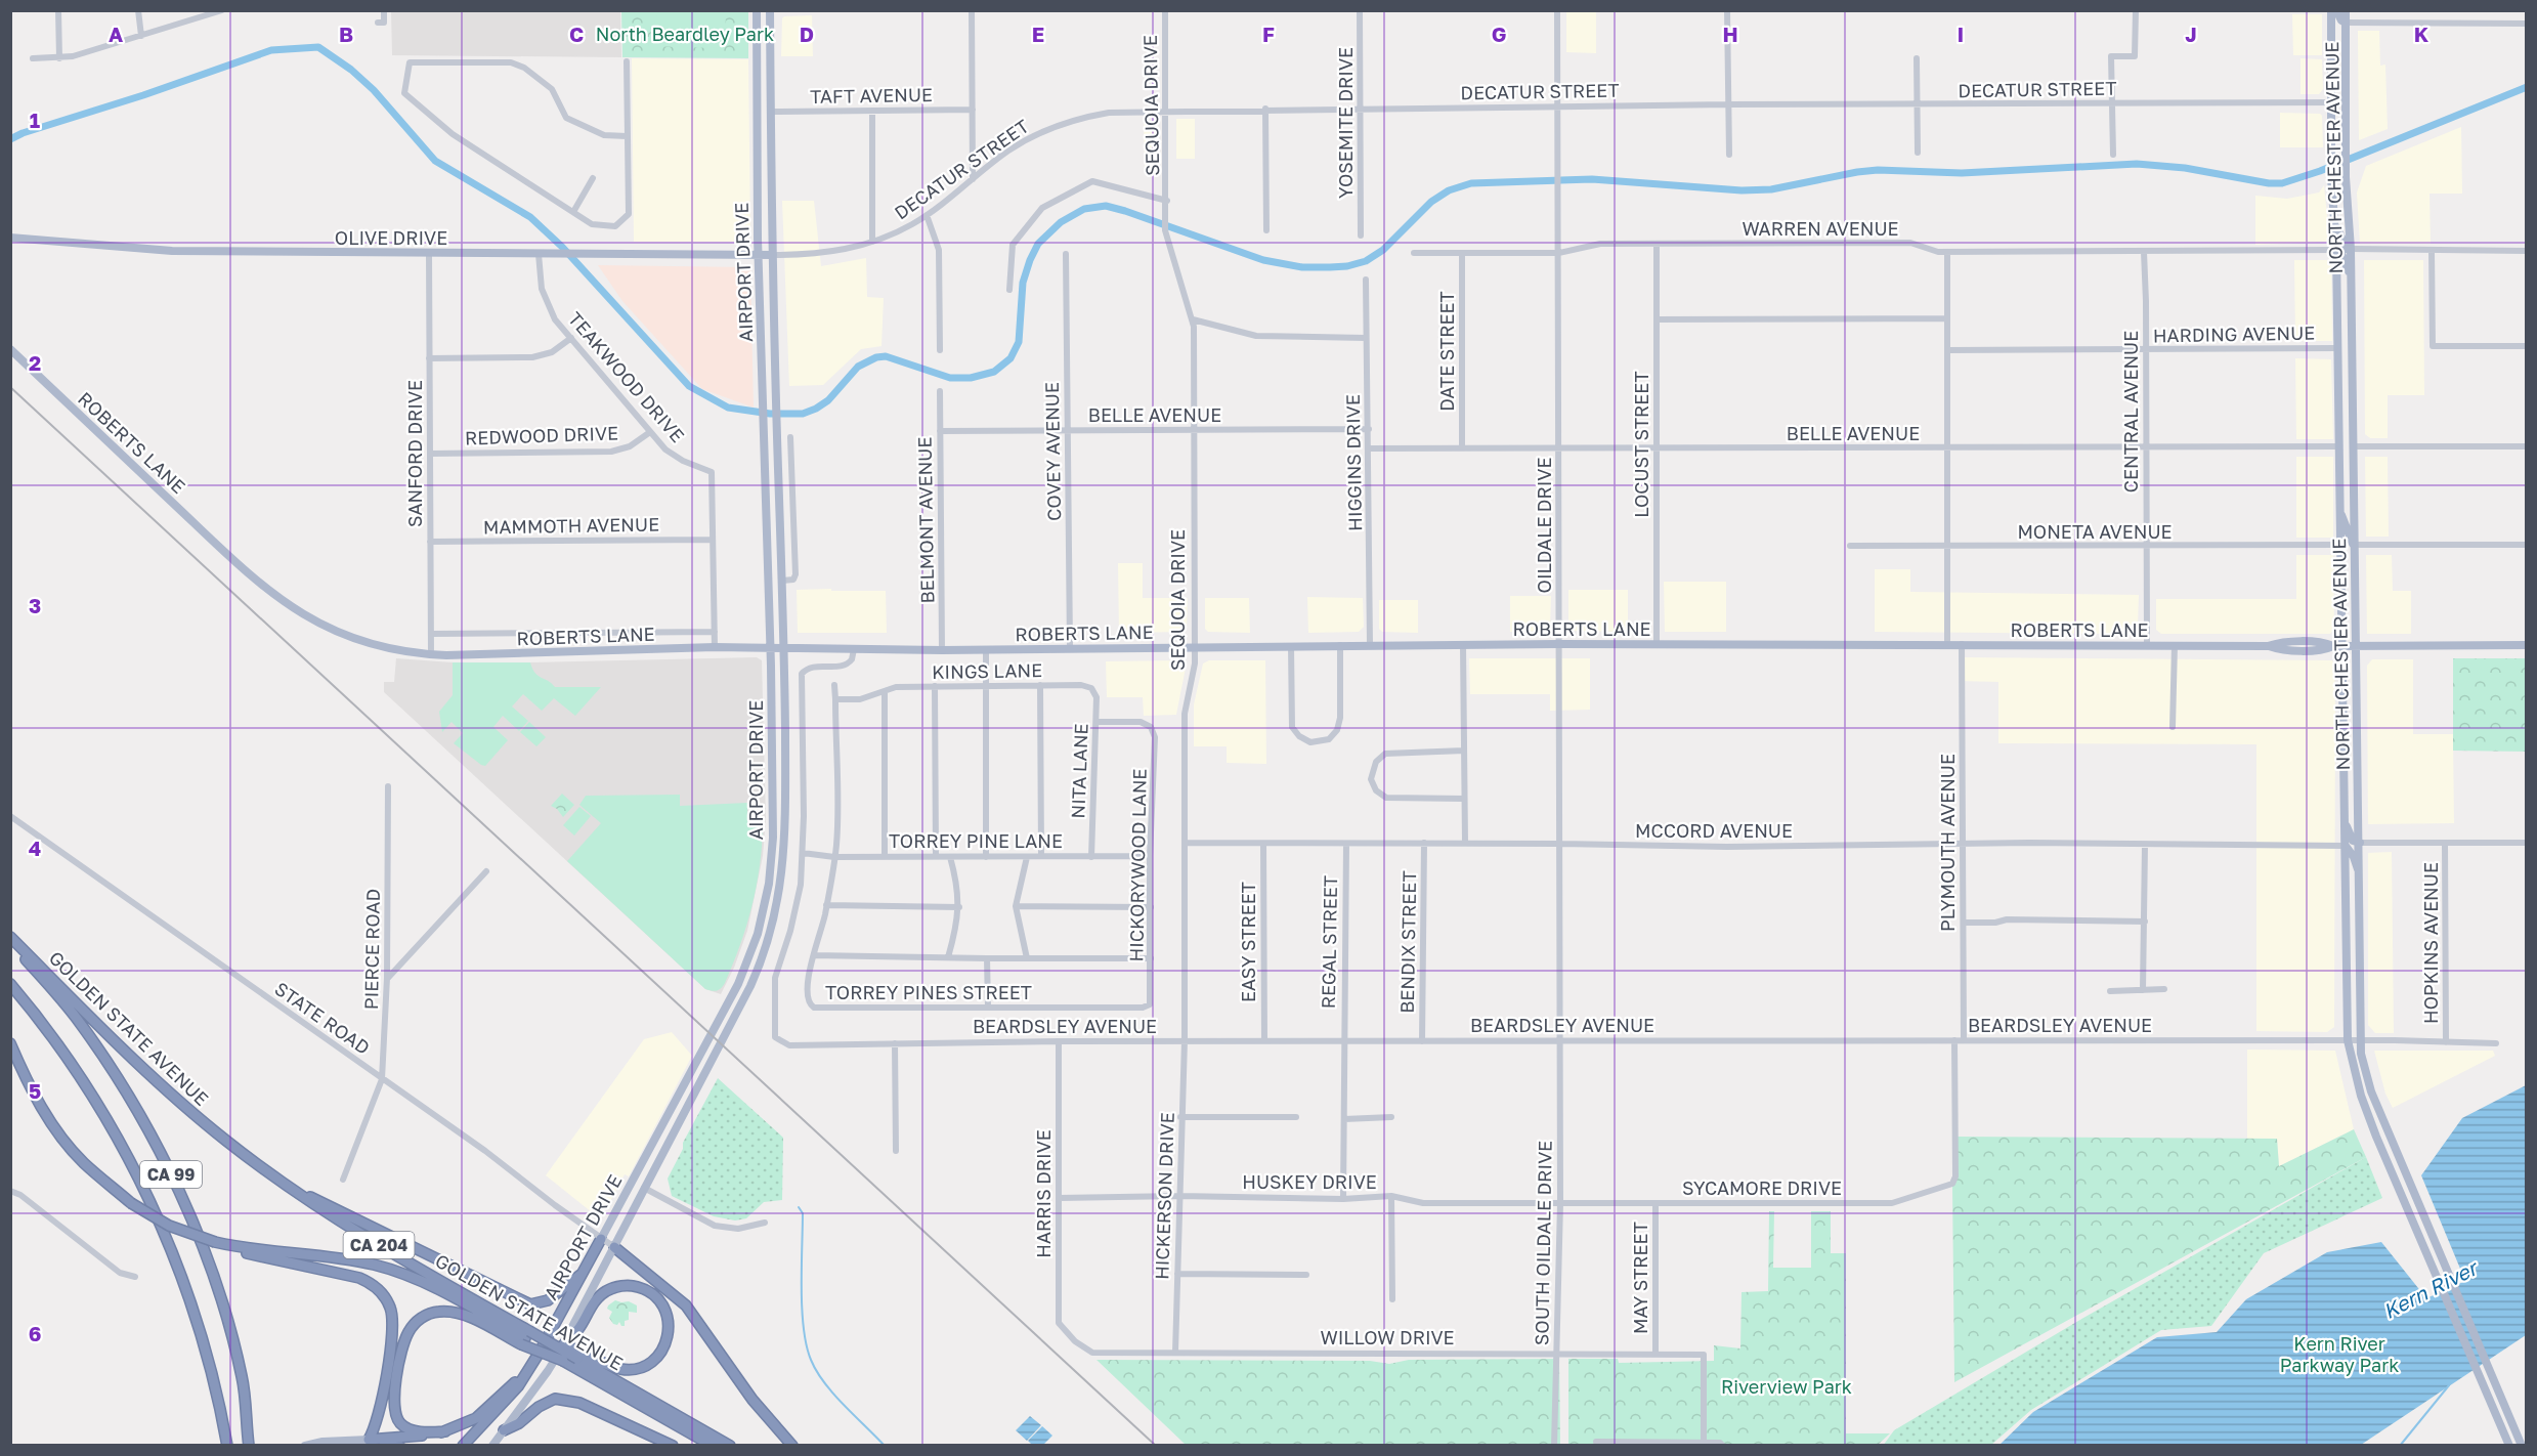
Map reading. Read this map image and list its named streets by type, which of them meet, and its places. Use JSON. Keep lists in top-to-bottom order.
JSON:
{
  "streets": {
    "highway": [
      "AIRPORT DRIVE",
      "GOLDEN STATE AVENUE",
      "CA 99",
      "CA 204"
    ],
    "main road": ["NORTH CHESTER AVENUE", "OLIVE DRIVE", "ROBERTS LANE"],
    "street": [
      "DECATUR STREET",
      "TAFT AVENUE",
      "SEQUOIA DRIVE",
      "YOSEMITE DRIVE",
      "WARREN AVENUE",
      "HARDING AVENUE",
      "DATE STREET",
      "TEAKWOOD DRIVE",
      "CENTRAL AVENUE",
      "BELLE AVENUE",
      "REDWOOD DRIVE",
      "LOCUST STREET",
      "COVEY AVENUE",
      "SANFORD DRIVE",
      "HIGGINS DRIVE",
      "BELMONT AVENUE",
      "MAMMOTH AVENUE",
      "OILDALE DRIVE",
      "MONETA AVENUE",
      "KINGS LANE",
      "NITA LANE",
      "MCCORD AVENUE",
      "TORREY PINE LANE",
      "PLYMOUTH AVENUE",
      "HICKORYWOOD LANE",
      "EASY STREET",
      "REGAL STREET",
      "BENDIX STREET",
      "HOPKINS AVENUE",
      "PIERCE ROAD",
      "TORREY PINES STREET",
      "STATE ROAD",
      "BEARDSLEY AVENUE",
      "HUSKEY DRIVE",
      "SYCAMORE DRIVE",
      "HARRIS DRIVE",
      "HICKERSON DRIVE",
      "SOUTH OILDALE DRIVE",
      "MAY STREET",
      "WILLOW DRIVE"
    ]
  },
  "crossings": [
    ["DECATUR STREET", "SEQUOIA DRIVE"],
    ["DECATUR STREET", "YOSEMITE DRIVE"],
    ["DECATUR STREET", "NORTH CHESTER AVENUE"],
    ["DECATUR STREET", "OLIVE DRIVE"],
    ["DECATUR STREET", "AIRPORT DRIVE"],
    ["DECATUR STREET", "OILDALE DRIVE"],
    ["TAFT AVENUE", "AIRPORT DRIVE"],
    ["SEQUOIA DRIVE", "BELLE AVENUE"],
    ["SEQUOIA DRIVE", "ROBERTS LANE"],
    ["SEQUOIA DRIVE", "MCCORD AVENUE"],
    ["SEQUOIA DRIVE", "BEARDSLEY AVENUE"],
    ["SEQUOIA DRIVE", "HICKERSON DRIVE"],
    ["NORTH CHESTER AVENUE", "WARREN AVENUE"],
    ["NORTH CHESTER AVENUE", "HARDING AVENUE"],
    ["NORTH CHESTER AVENUE", "BELLE AVENUE"],
    ["NORTH CHESTER AVENUE", "ROBERTS LANE"],
    ["NORTH CHESTER AVENUE", "MONETA AVENUE"],
    ["NORTH CHESTER AVENUE", "MCCORD AVENUE"],
    ["NORTH CHESTER AVENUE", "BEARDSLEY AVENUE"],
    ["WARREN AVENUE", "DATE STREET"],
    ["WARREN AVENUE", "CENTRAL AVENUE"],
    ["WARREN AVENUE", "LOCUST STREET"],
    ["WARREN AVENUE", "OILDALE DRIVE"],
    ["OLIVE DRIVE", "AIRPORT DRIVE"],
    ["OLIVE DRIVE", "TEAKWOOD DRIVE"],
    ["OLIVE DRIVE", "SANFORD DRIVE"],
    ["AIRPORT DRIVE", "ROBERTS LANE"],
    ["AIRPORT DRIVE", "STATE ROAD"],
    ["HARDING AVENUE", "CENTRAL AVENUE"],
    ["DATE STREET", "BELLE AVENUE"],
    ["TEAKWOOD DRIVE", "REDWOOD DRIVE"],
    ["TEAKWOOD DRIVE", "ROBERTS LANE"],
    ["TEAKWOOD DRIVE", "MAMMOTH AVENUE"],
    ["CENTRAL AVENUE", "BELLE AVENUE"],
    ["CENTRAL AVENUE", "ROBERTS LANE"],
    ["CENTRAL AVENUE", "MONETA AVENUE"],
    ["BELLE AVENUE", "LOCUST STREET"],
    ["BELLE AVENUE", "COVEY AVENUE"],
    ["BELLE AVENUE", "HIGGINS DRIVE"],
    ["BELLE AVENUE", "BELMONT AVENUE"],
    ["BELLE AVENUE", "OILDALE DRIVE"],
    ["REDWOOD DRIVE", "SANFORD DRIVE"],
    ["ROBERTS LANE", "LOCUST STREET"],
    ["ROBERTS LANE", "COVEY AVENUE"],
    ["ROBERTS LANE", "SANFORD DRIVE"],
    ["ROBERTS LANE", "HIGGINS DRIVE"],
    ["ROBERTS LANE", "BELMONT AVENUE"],
    ["ROBERTS LANE", "OILDALE DRIVE"],
    ["ROBERTS LANE", "PLYMOUTH AVENUE"],
    ["SANFORD DRIVE", "MAMMOTH AVENUE"],
    ["OILDALE DRIVE", "MCCORD AVENUE"],
    ["OILDALE DRIVE", "BEARDSLEY AVENUE"],
    ["OILDALE DRIVE", "SOUTH OILDALE DRIVE"],
    ["KINGS LANE", "NITA LANE"],
    ["NITA LANE", "TORREY PINE LANE"],
    ["NITA LANE", "HICKORYWOOD LANE"],
    ["MCCORD AVENUE", "PLYMOUTH AVENUE"],
    ["MCCORD AVENUE", "EASY STREET"],
    ["MCCORD AVENUE", "REGAL STREET"],
    ["MCCORD AVENUE", "BENDIX STREET"],
    ["TORREY PINE LANE", "HICKORYWOOD LANE"],
    ["TORREY PINE LANE", "TORREY PINES STREET"],
    ["TORREY PINE LANE", "BEARDSLEY AVENUE"],
    ["PLYMOUTH AVENUE", "BEARDSLEY AVENUE"],
    ["HICKORYWOOD LANE", "TORREY PINES STREET"],
    ["EASY STREET", "BEARDSLEY AVENUE"],
    ["REGAL STREET", "BEARDSLEY AVENUE"],
    ["REGAL STREET", "HUSKEY DRIVE"],
    ["BENDIX STREET", "BEARDSLEY AVENUE"],
    ["HOPKINS AVENUE", "BEARDSLEY AVENUE"],
    ["PIERCE ROAD", "STATE ROAD"],
    ["BEARDSLEY AVENUE", "SYCAMORE DRIVE"],
    ["BEARDSLEY AVENUE", "HARRIS DRIVE"],
    ["BEARDSLEY AVENUE", "HICKERSON DRIVE"],
    ["BEARDSLEY AVENUE", "SOUTH OILDALE DRIVE"],
    ["HUSKEY DRIVE", "SYCAMORE DRIVE"],
    ["HUSKEY DRIVE", "HARRIS DRIVE"],
    ["HUSKEY DRIVE", "HICKERSON DRIVE"],
    ["HUSKEY DRIVE", "SOUTH OILDALE DRIVE"],
    ["SYCAMORE DRIVE", "SOUTH OILDALE DRIVE"],
    ["SYCAMORE DRIVE", "MAY STREET"],
    ["HARRIS DRIVE", "WILLOW DRIVE"],
    ["HICKERSON DRIVE", "WILLOW DRIVE"],
    ["SOUTH OILDALE DRIVE", "WILLOW DRIVE"],
    ["MAY STREET", "WILLOW DRIVE"]
  ],
  "water": ["Kern River"],
  "parks": ["North Beardley Park", "Kern River Parkway Park", "Riverview Park"],
  "grid": {
    "columns": [
      "A",
      "B",
      "C",
      "D",
      "E",
      "F",
      "G",
      "H",
      "I",
      "J",
      "K"
    ],
    "rows": [
      "1",
      "2",
      "3",
      "4",
      "5",
      "6"
    ]
  }
}
